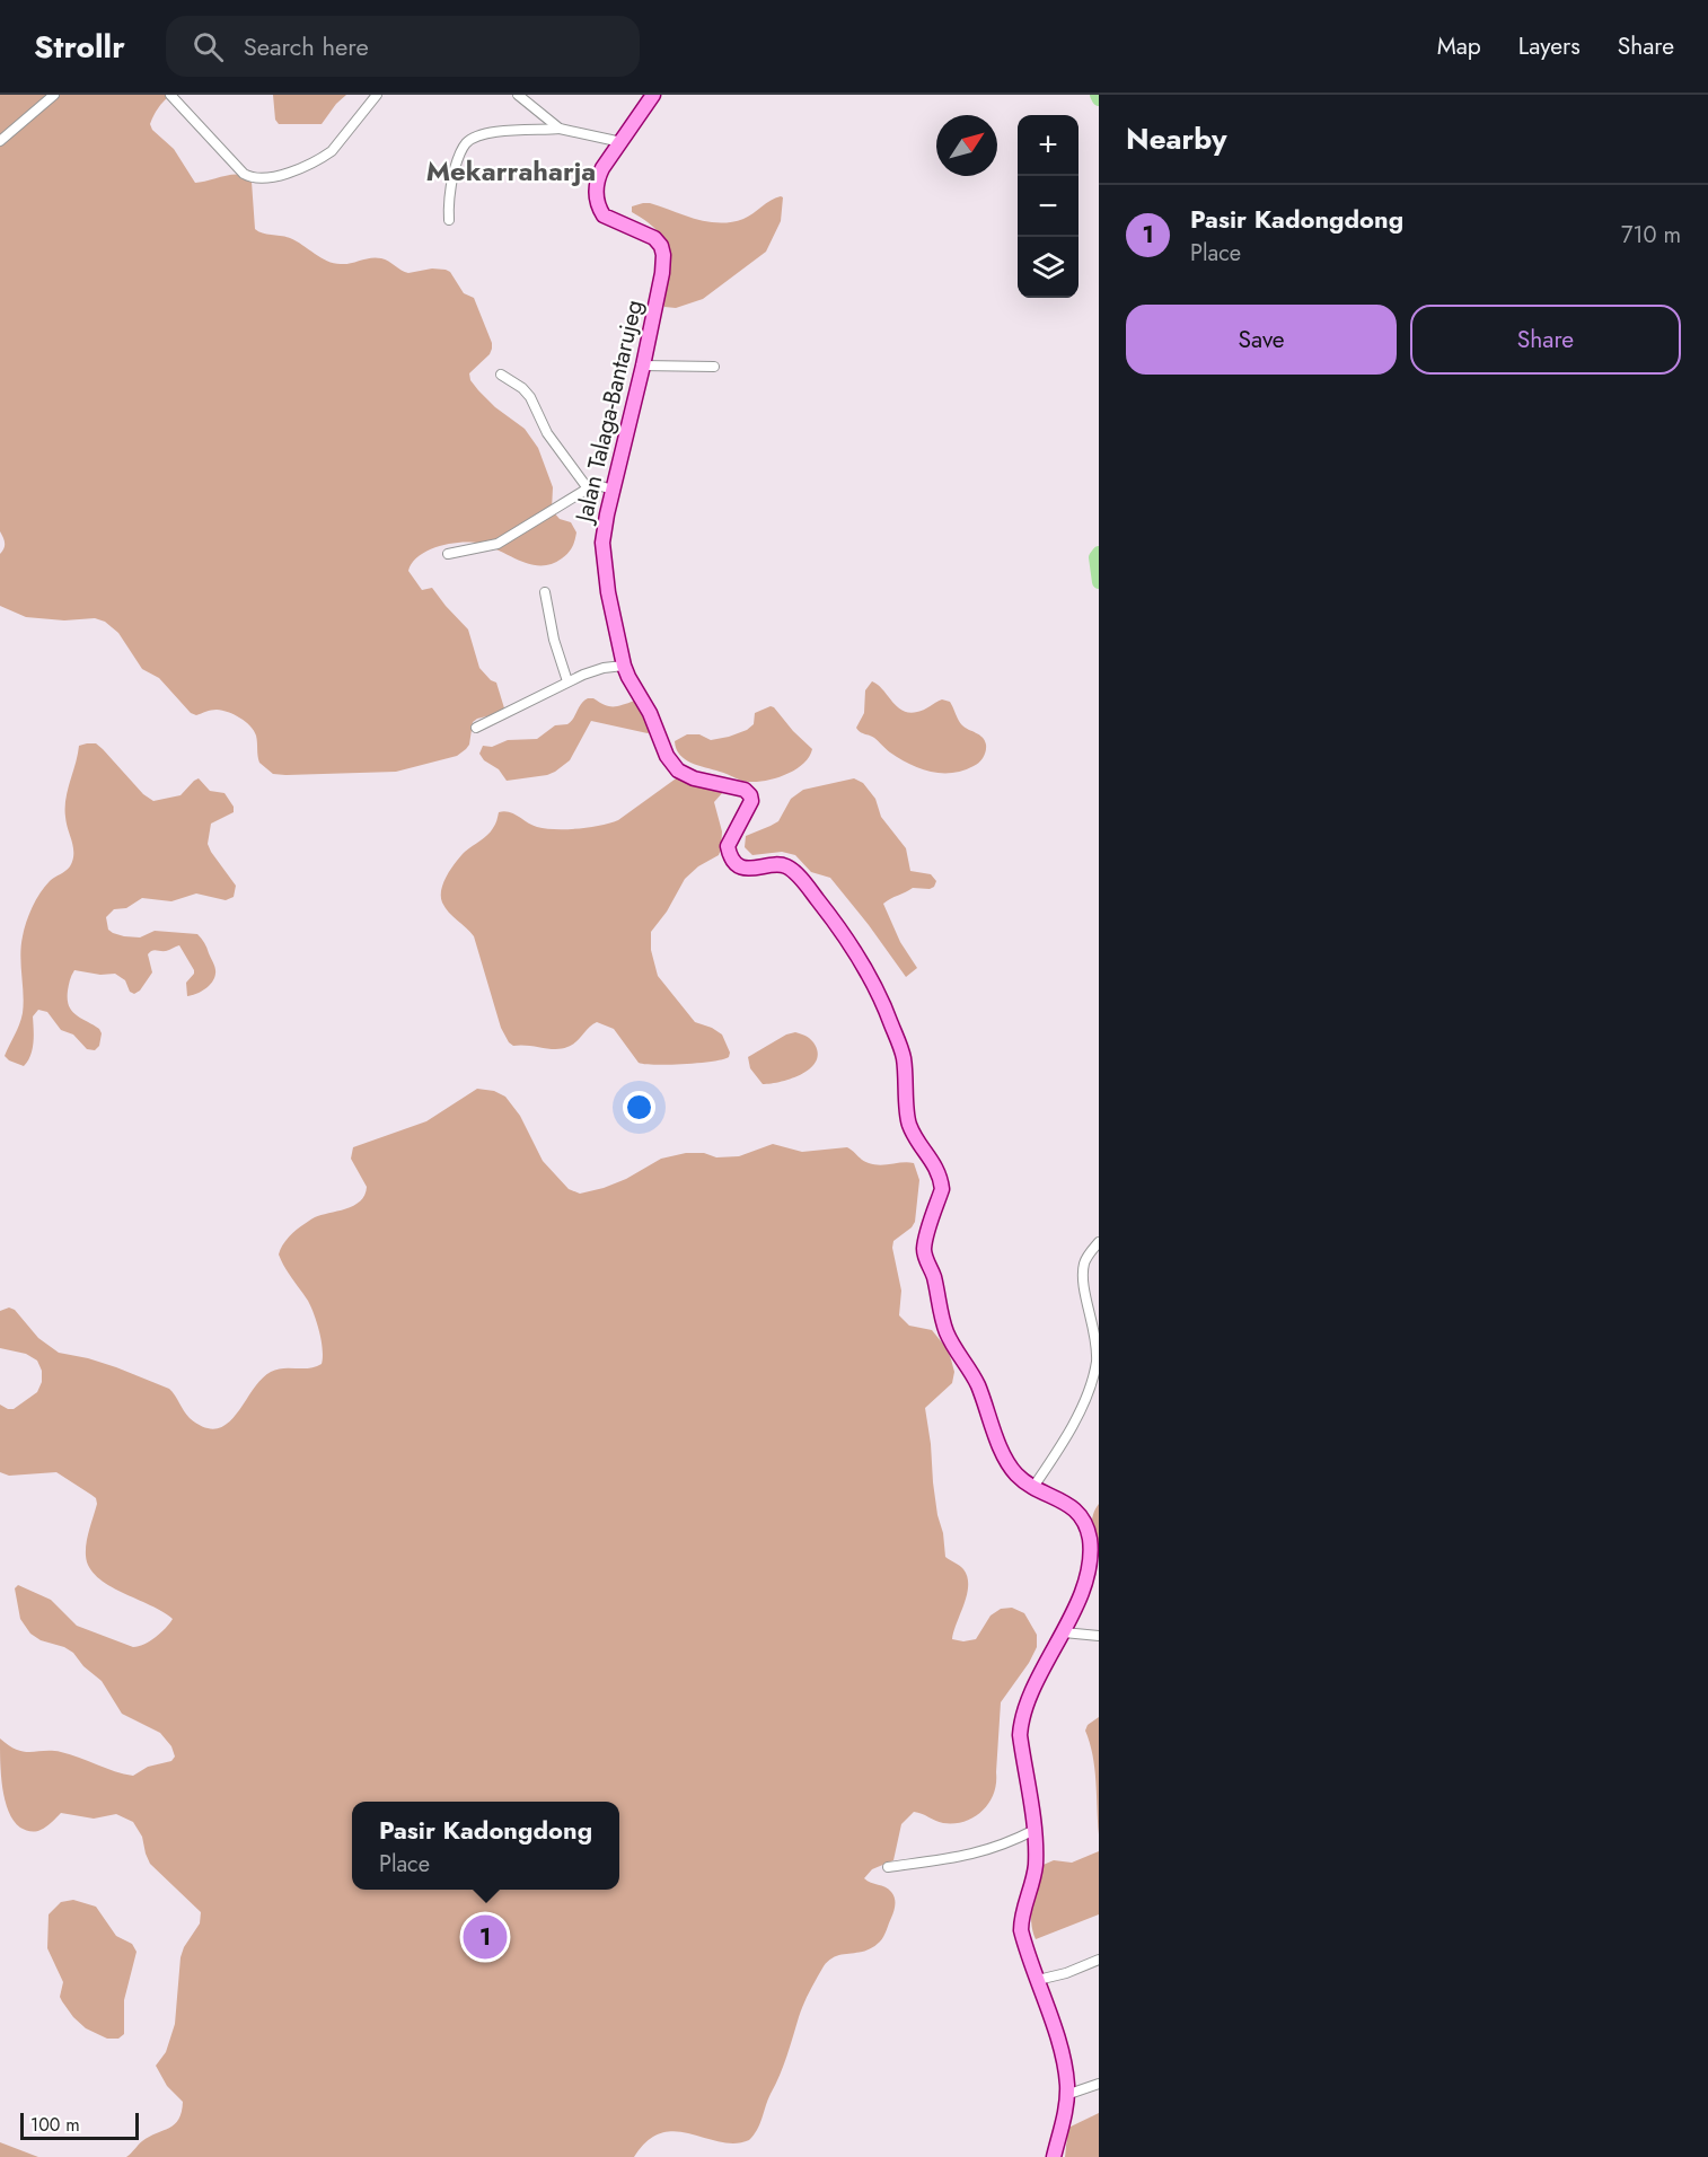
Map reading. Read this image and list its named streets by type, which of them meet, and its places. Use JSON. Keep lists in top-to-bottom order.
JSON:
{
  "streets": {
    "main road": ["Jalan Talaga-Bantarujeg"]
  },
  "districts": ["Mekarraharja"],
  "scale_bar": "100 m",
  "north": "top right",
  "page": {
    "header": "Strollr",
    "search": "Search here",
    "nav": ["Map", "Layers", "Share"],
    "heading": "Nearby",
    "map_buttons": ["+", "−"],
    "list": [
      {
        "mark": "1",
        "name": "Pasir Kadongdong",
        "note": "Place",
        "value": "710 m"
      }
    ],
    "buttons": ["Save", "Share"],
    "popup": ["Pasir Kadongdong", "Place"],
    "pins": "1",
    "scale": "100 m"
  }
}
